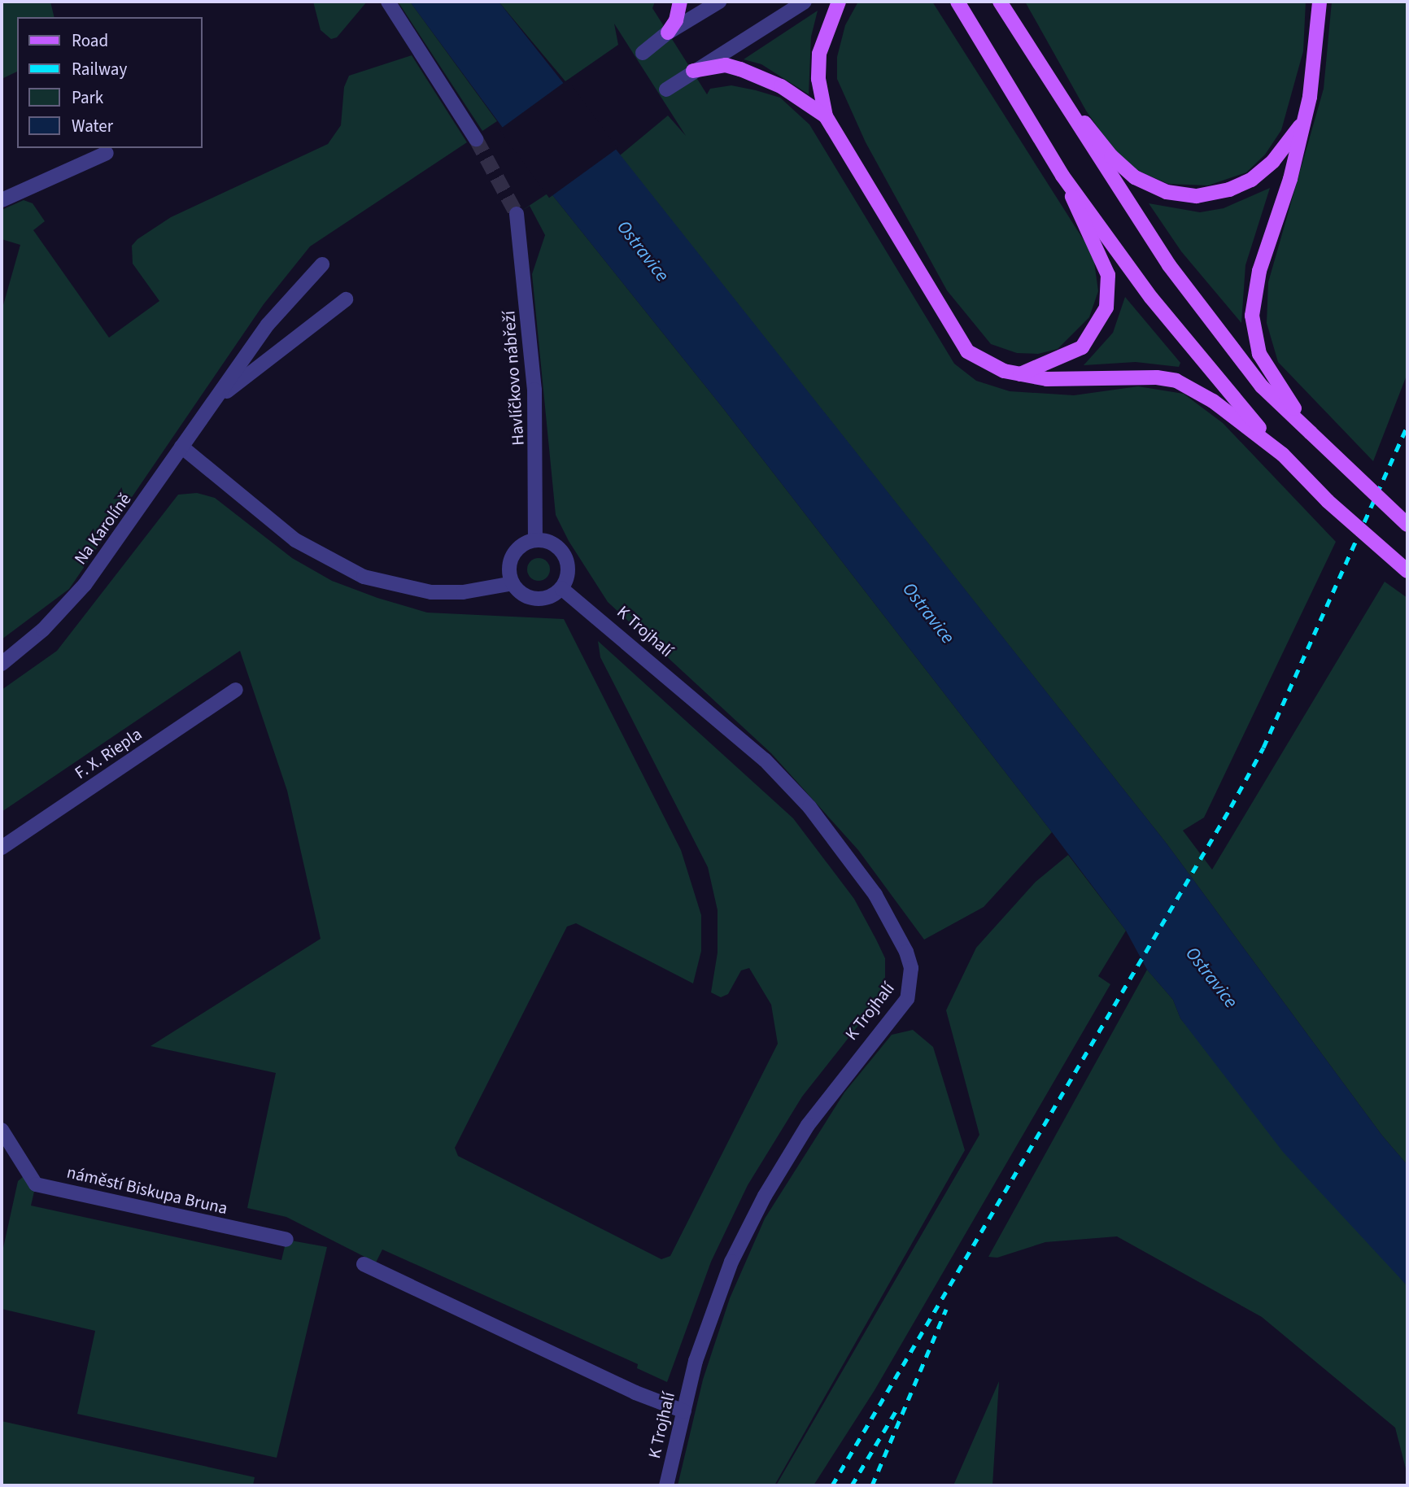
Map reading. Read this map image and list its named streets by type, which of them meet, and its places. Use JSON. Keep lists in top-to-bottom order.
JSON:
{
  "streets": {
    "street": [
      "Havlíčkovo nábřeží",
      "Na Karolíně",
      "K Trojhalí",
      "F. X. Riepla",
      "náměstí Biskupa Bruna"
    ]
  },
  "crossings": [
    ["Havlíčkovo nábřeží", "K Trojhalí"]
  ],
  "water": ["Ostravice"],
  "legend": [
    "Road",
    "Railway",
    "Park",
    "Water"
  ]
}
